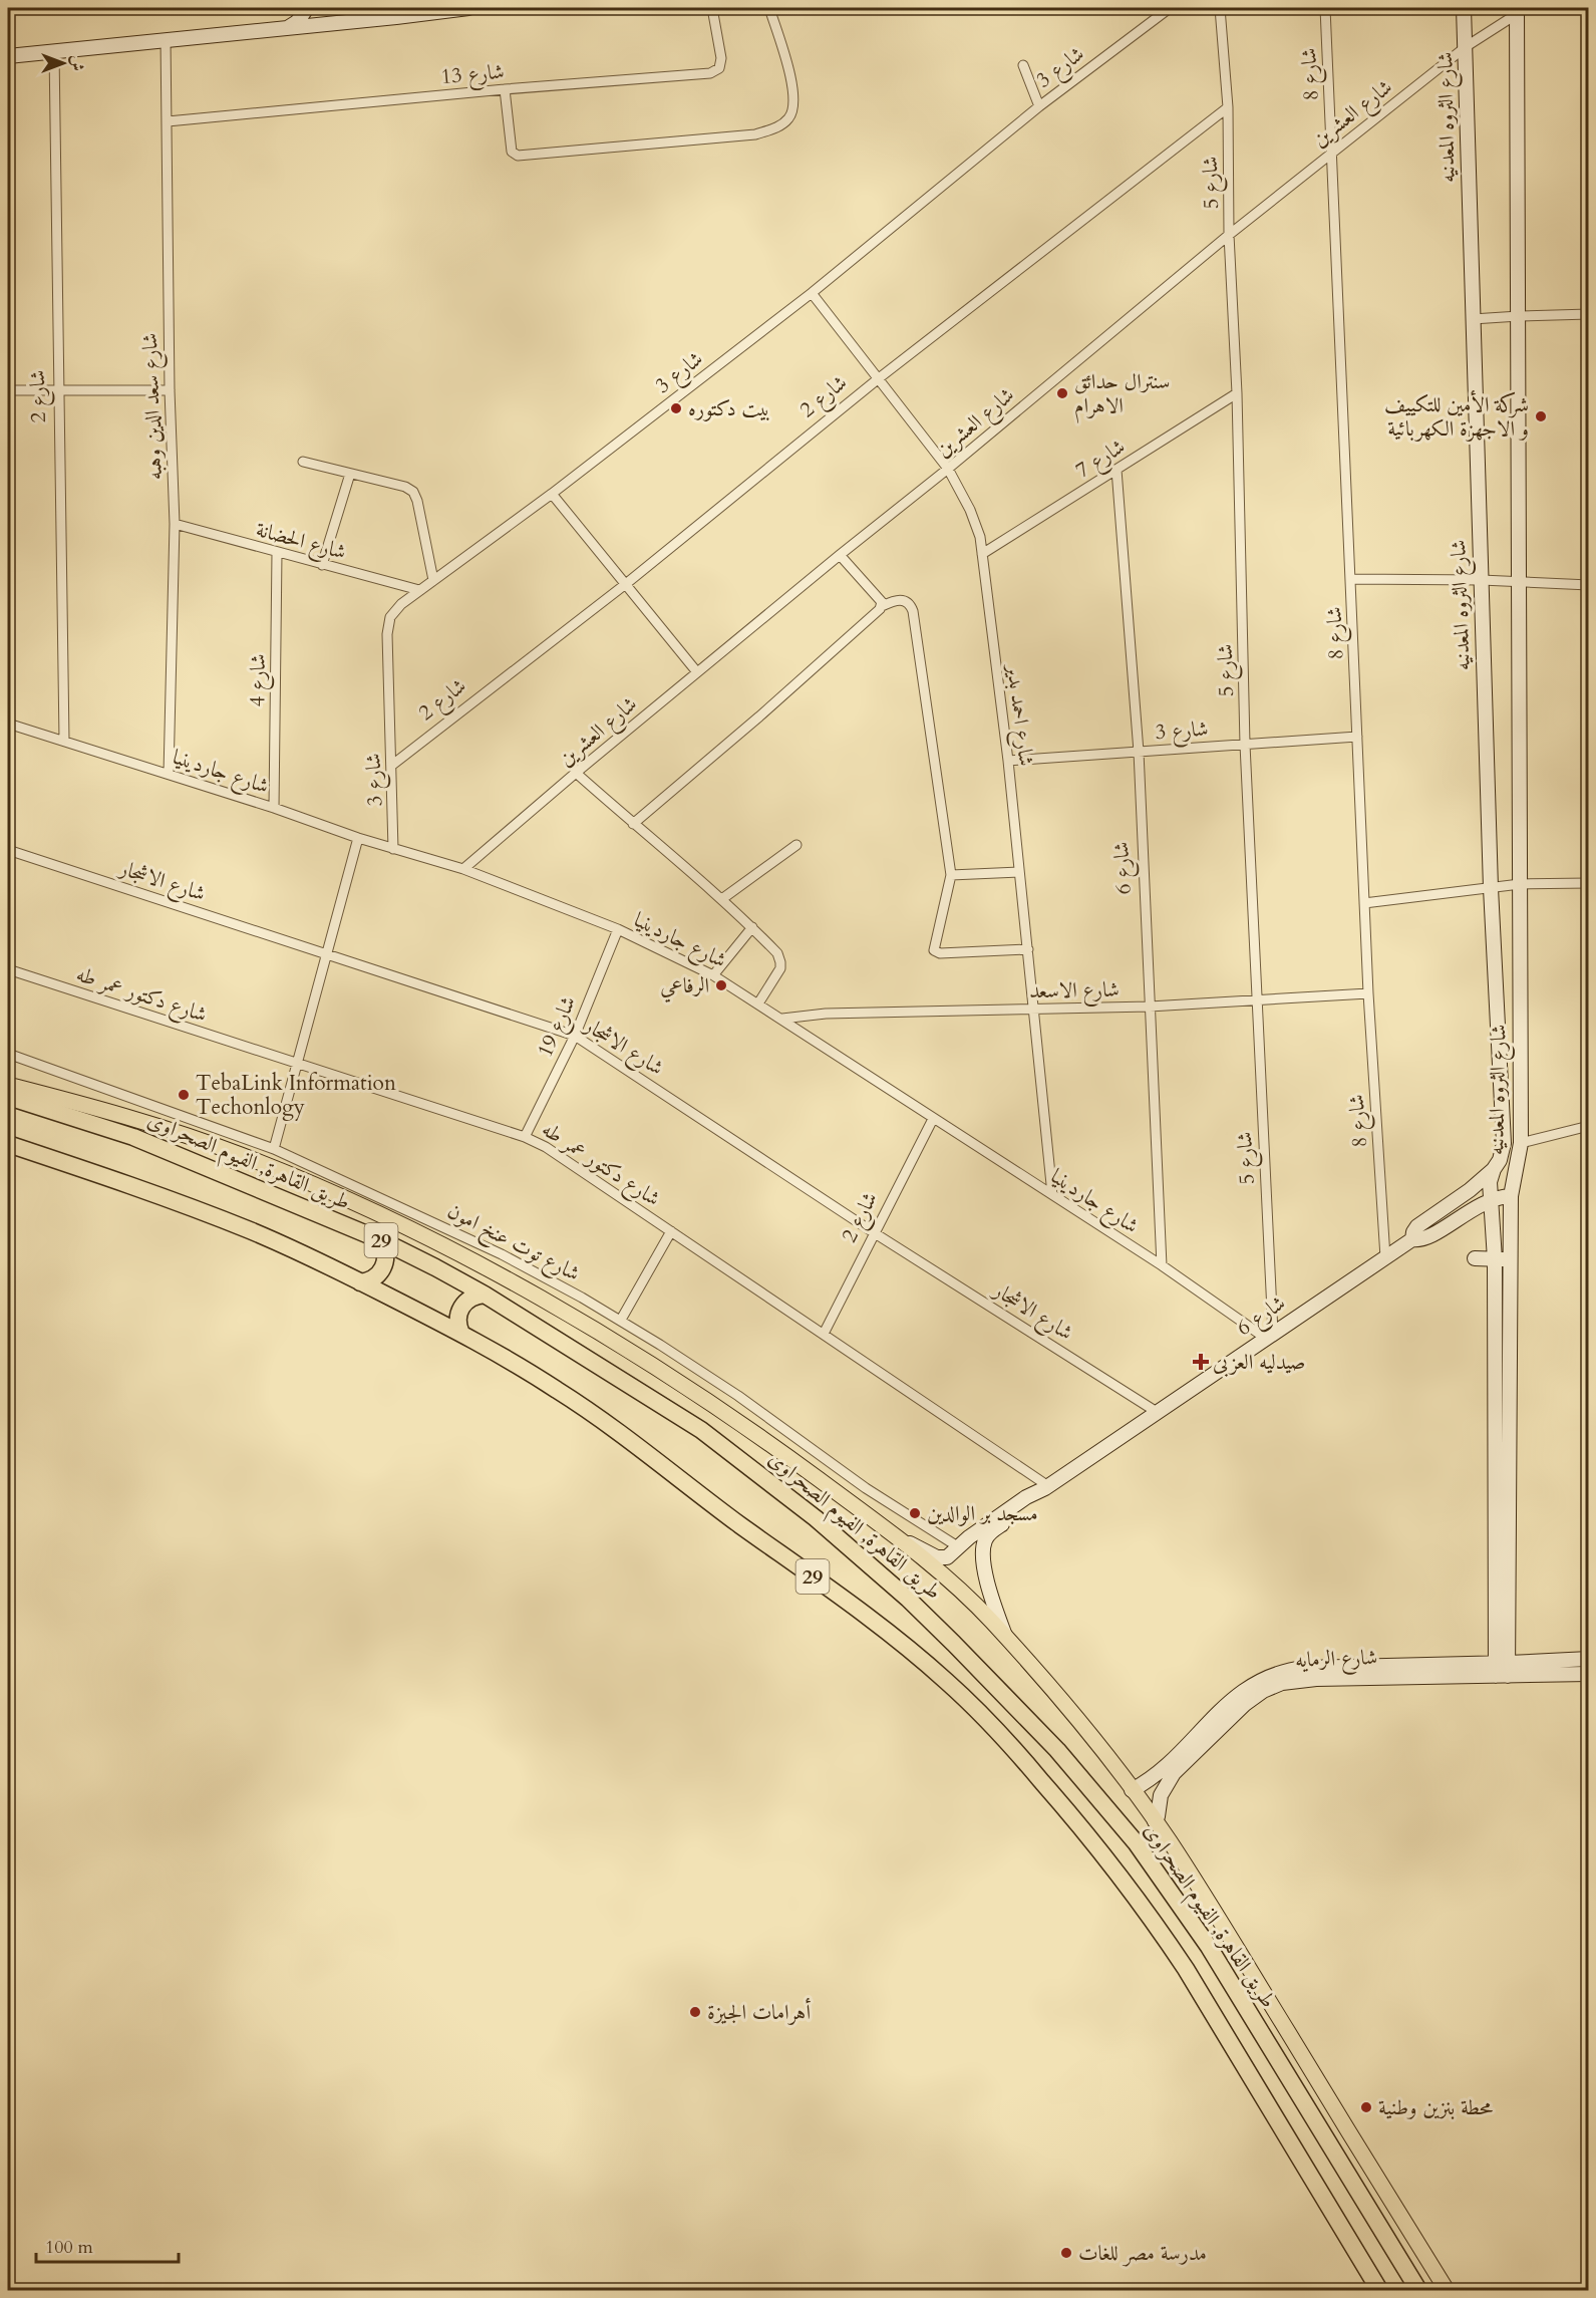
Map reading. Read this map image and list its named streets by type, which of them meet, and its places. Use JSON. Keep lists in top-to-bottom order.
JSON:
{
  "streets": {
    "highway": ["طريق القاهرة, الفيوم الصحراوى", "29"],
    "street": [
      "شارع 3",
      "شارع 13",
      "شارع 8",
      "شارع العشرين",
      "شارع الثروه المعدنيه",
      "شارع 5",
      "شارع 2",
      "شارع سعد الدين وهبه",
      "شارع 7",
      "شارع الحضانة",
      "شارع 4",
      "شارع احمد بدير",
      "شارع جاردينيا",
      "شارع 6",
      "شارع الاشجار",
      "شارع الاسعد",
      "شارع دكتور عمر طه",
      "شارع 19",
      "شارع توت عنخ امون",
      "شارع الرمايه"
    ]
  },
  "crossings": [
    ["شارع 3", "شارع 8"],
    ["شارع 3", "شارع 5"],
    ["شارع 3", "شارع 2"],
    ["شارع 3", "شارع الحضانة"],
    ["شارع 3", "شارع احمد بدير"],
    ["شارع 3", "شارع جاردينيا"],
    ["شارع 3", "شارع 6"],
    ["شارع 3", "شارع الاشجار"],
    ["شارع 3", "شارع دكتور عمر طه"],
    ["شارع 3", "شارع توت عنخ امون"],
    ["شارع 13", "شارع سعد الدين وهبه"],
    ["شارع 8", "شارع العشرين"],
    ["شارع 8", "شارع 6"],
    ["شارع 8", "شارع الاسعد"],
    ["شارع العشرين", "شارع الثروه المعدنيه"],
    ["شارع العشرين", "شارع 5"],
    ["شارع العشرين", "شارع احمد بدير"],
    ["شارع العشرين", "شارع جاردينيا"],
    ["شارع الثروه المعدنيه", "شارع 6"],
    ["شارع الثروه المعدنيه", "شارع الرمايه"],
    ["شارع 5", "شارع 2"],
    ["شارع 5", "شارع 7"],
    ["شارع 5", "شارع جاردينيا"],
    ["شارع 5", "شارع 6"],
    ["شارع 5", "شارع الاسعد"],
    ["شارع 2", "شارع احمد بدير"],
    ["شارع 2", "شارع جاردينيا"],
    ["شارع 2", "شارع الاشجار"],
    ["شارع 2", "شارع دكتور عمر طه"],
    ["شارع سعد الدين وهبه", "شارع الحضانة"],
    ["شارع سعد الدين وهبه", "شارع جاردينيا"],
    ["شارع 7", "شارع احمد بدير"],
    ["شارع 7", "شارع 6"],
    ["شارع الحضانة", "شارع 4"],
    ["شارع 4", "شارع جاردينيا"],
    ["شارع احمد بدير", "شارع جاردينيا"],
    ["شارع احمد بدير", "شارع الاسعد"],
    ["شارع جاردينيا", "شارع 6"],
    ["شارع جاردينيا", "شارع الاسعد"],
    ["شارع جاردينيا", "شارع 19"],
    ["شارع 6", "شارع الاشجار"],
    ["شارع 6", "شارع الاسعد"],
    ["شارع 6", "شارع دكتور عمر طه"],
    ["شارع 6", "شارع توت عنخ امون"],
    ["شارع الاشجار", "شارع 19"],
    ["شارع دكتور عمر طه", "شارع 19"]
  ],
  "places": {
    "other": [
      "سنترال حدائق الاهرام",
      "بيت دكتوره",
      "شركة الأمين للتكييف و الاجهزة الكهربائية",
      "الرفاعي",
      "TebaLink Information Techonlogy",
      "مسجد بر الوالدين",
      "أهرامات الجيزة",
      "محطة بنزين وطنية",
      "مدرسة مصر للغات"
    ],
    "health": ["صيدليه العزبى"]
  },
  "scale_bar": "100 m",
  "north": "right"
}
